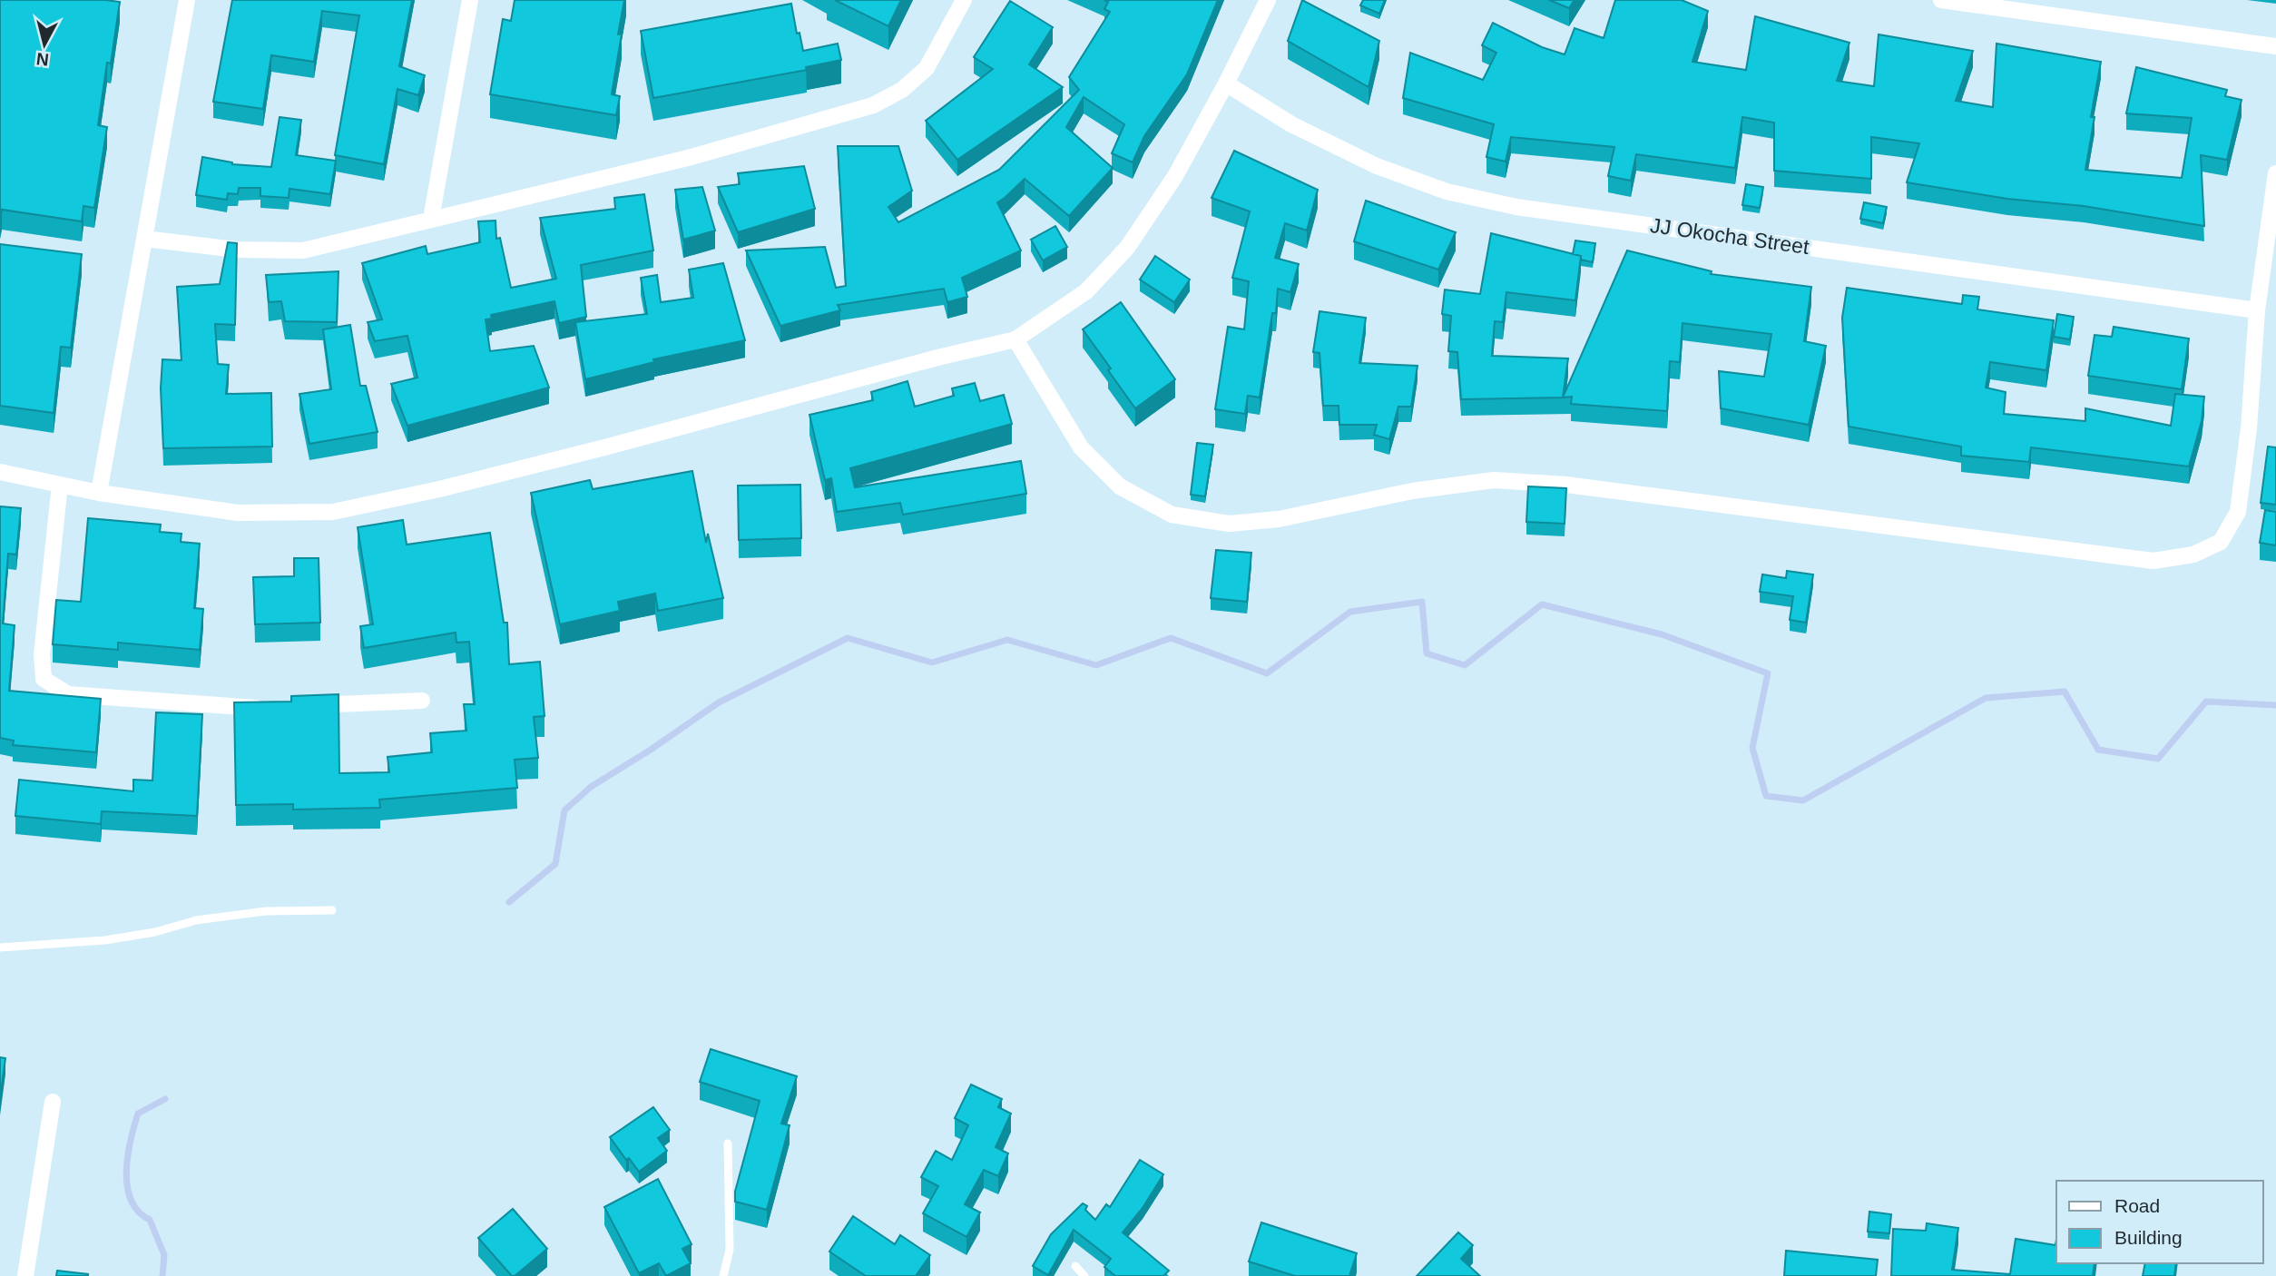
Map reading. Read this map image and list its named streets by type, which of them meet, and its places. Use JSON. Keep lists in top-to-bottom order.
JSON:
{
  "streets": {
    "street": ["JJ Okocha Street"]
  },
  "legend": ["Road", "Building"],
  "north": "bottom"
}
